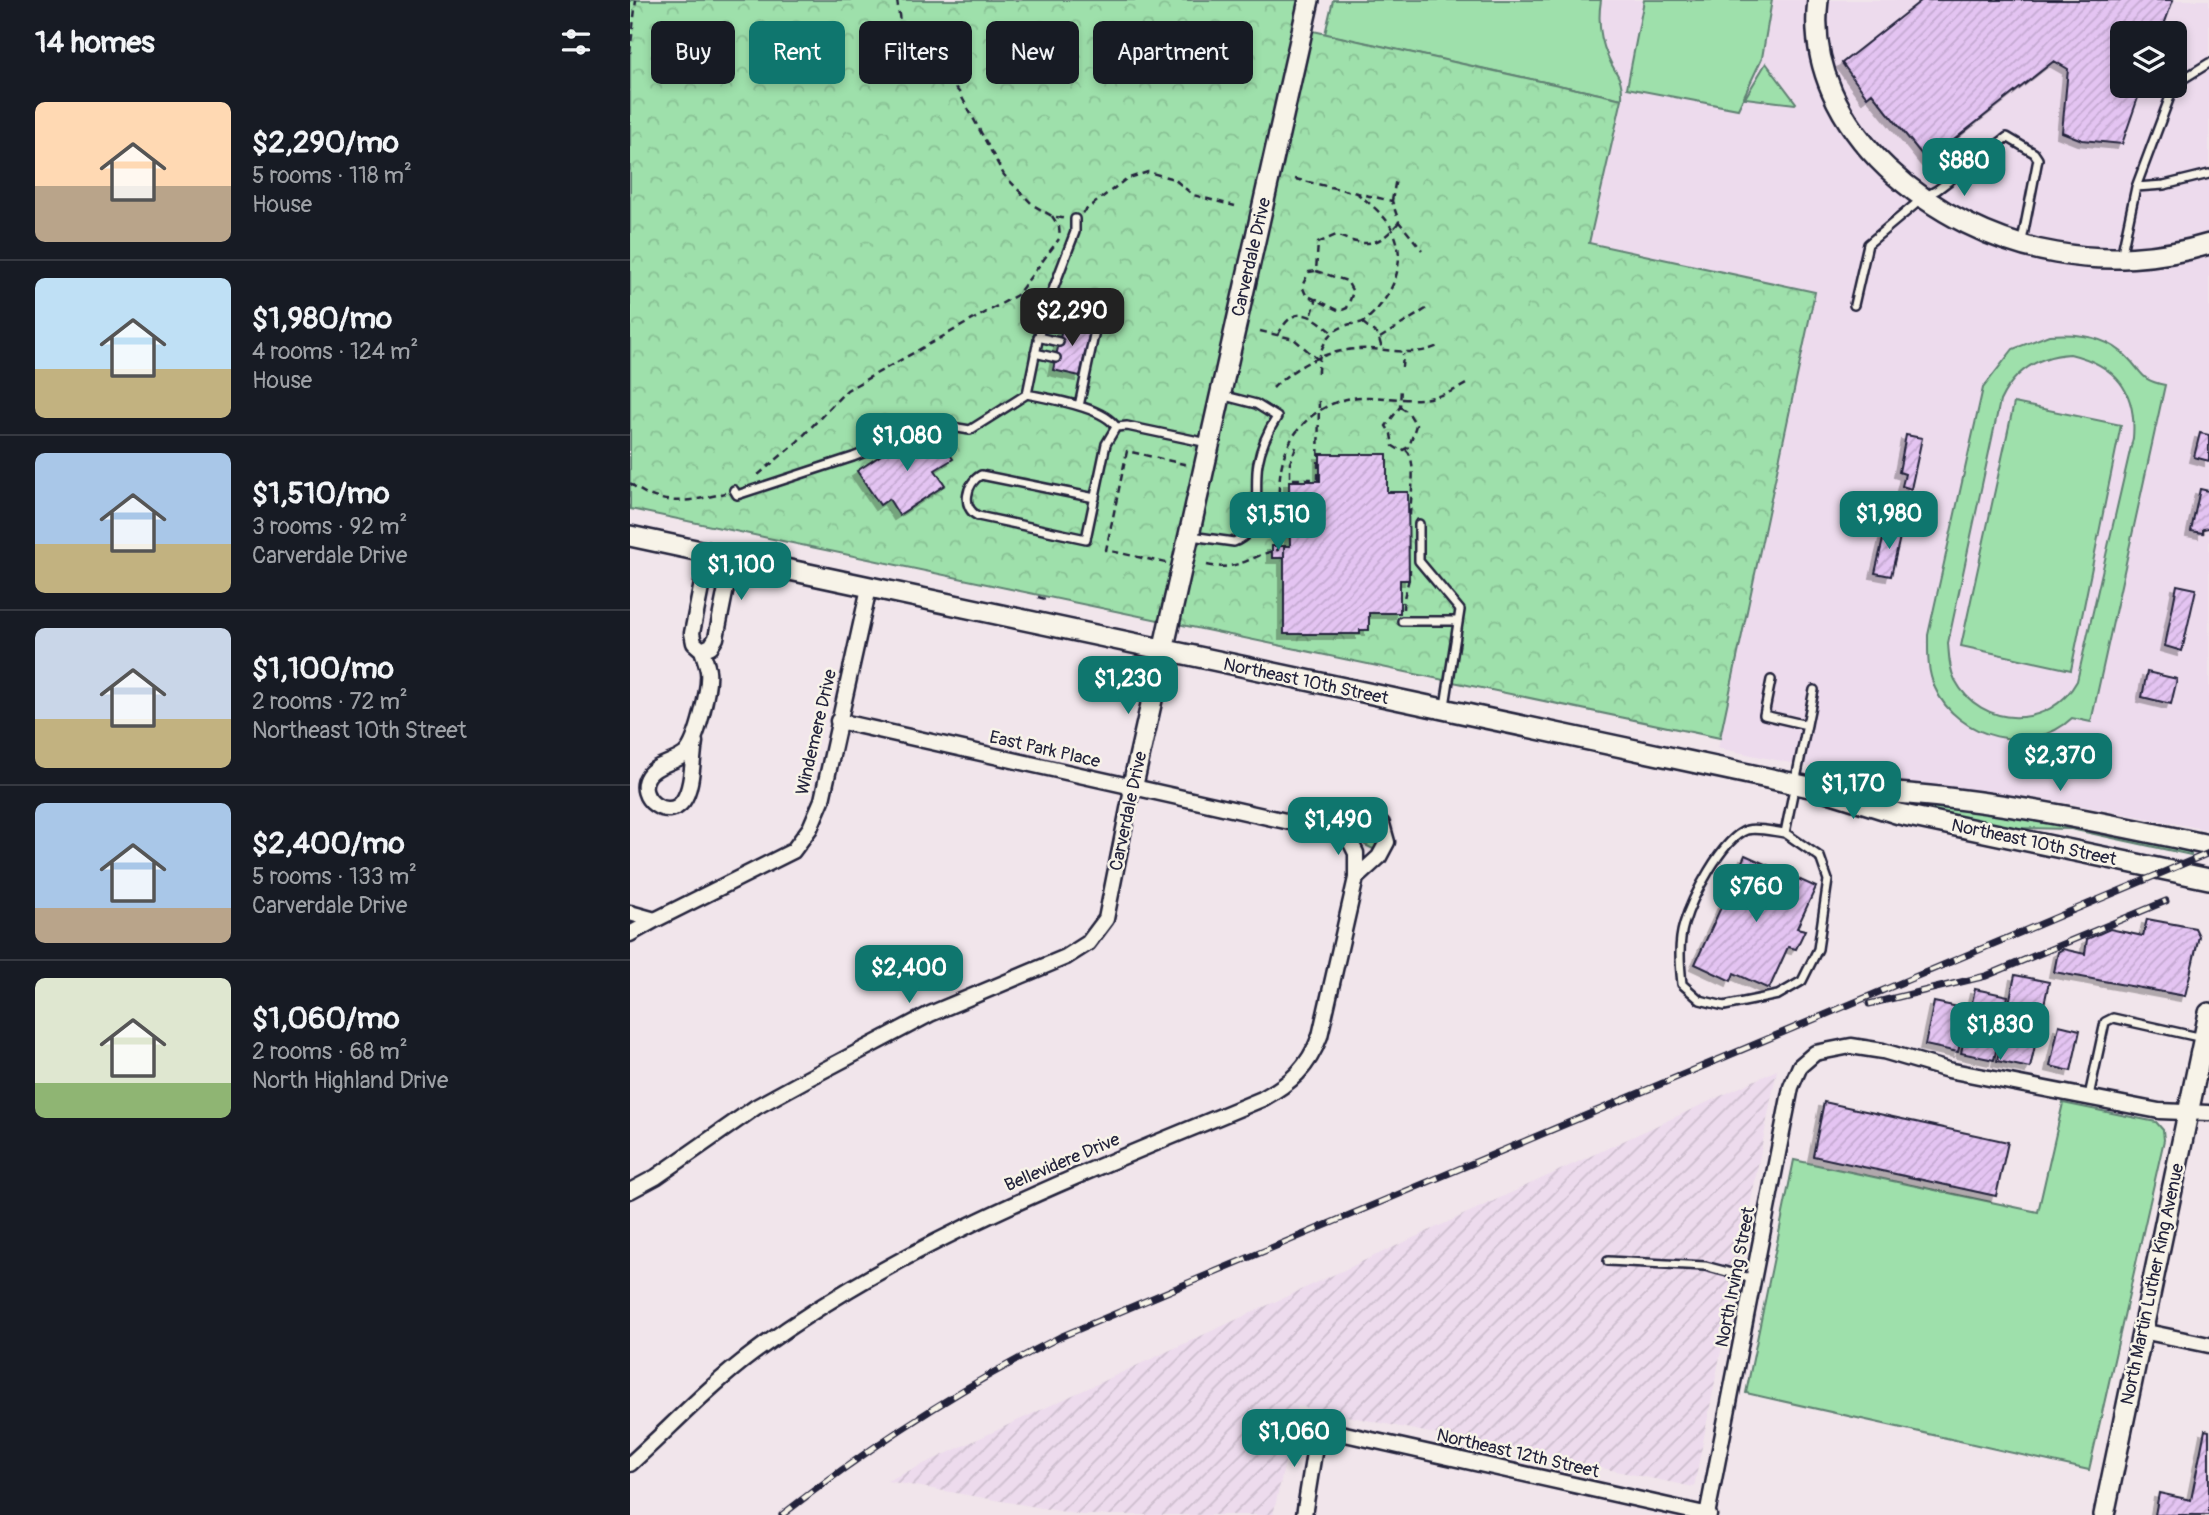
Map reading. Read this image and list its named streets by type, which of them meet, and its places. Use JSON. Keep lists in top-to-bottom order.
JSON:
{
  "streets": {
    "main road": ["Carverdale Drive", "Northeast 10th Street", "North Martin Luther King Avenue"],
    "street": [
      "Windemere Drive",
      "East Park Place",
      "Bellevidere Drive",
      "North Irving Street",
      "Northeast 12th Street"
    ]
  },
  "crossings": [
    ["Carverdale Drive", "Northeast 10th Street"],
    ["Carverdale Drive", "East Park Place"],
    ["Northeast 10th Street", "Windemere Drive"],
    ["Windemere Drive", "East Park Place"],
    ["East Park Place", "Bellevidere Drive"],
    ["North Irving Street", "Northeast 12th Street"]
  ],
  "page": {
    "heading": "14 homes",
    "chip": [
      "Buy",
      "Rent",
      "Filters",
      "New",
      "Apartment"
    ],
    "list": [
      {
        "name": "$2,290/mo",
        "note": "5 rooms · 118 m² · House"
      },
      {
        "name": "$1,980/mo",
        "note": "4 rooms · 124 m² · House"
      },
      {
        "name": "$1,510/mo",
        "note": "3 rooms · 92 m² · Carverdale Drive"
      },
      {
        "name": "$1,100/mo",
        "note": "2 rooms · 72 m² · Northeast 10th Street"
      },
      {
        "name": "$2,400/mo",
        "note": "5 rooms · 133 m² · Carverdale Drive"
      },
      {
        "name": "$1,060/mo",
        "note": "2 rooms · 68 m² · North Highland Drive"
      }
    ],
    "price": [
      "$880",
      "$2,290",
      "$1,080",
      "$1,980",
      "$1,510",
      "$1,100",
      "$1,230",
      "$2,370",
      "$1,170",
      "$1,490",
      "$760",
      "$2,400",
      "$1,830",
      "$1,060"
    ]
  }
}
